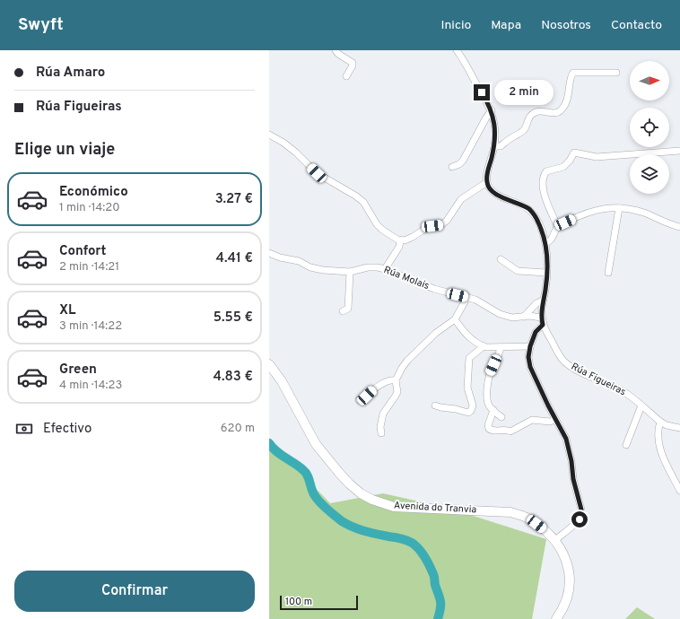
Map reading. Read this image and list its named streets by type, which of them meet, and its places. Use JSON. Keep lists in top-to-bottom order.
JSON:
{
  "streets": {
    "main road": ["Avenida do Tranvia"],
    "street": ["Rúa Molais", "Rúa Figueiras"]
  },
  "crossings": [
    ["Rúa Molais", "Rúa Figueiras"]
  ],
  "scale_bar": "100 m",
  "north": "right",
  "page": {
    "header": "Swyft",
    "nav": [
      "Inicio",
      "Mapa",
      "Nosotros",
      "Contacto"
    ],
    "banner": ["Rúa Amaro", "Rúa Figueiras"],
    "bubble": "2 min",
    "heading": "Elige un viaje",
    "list": [
      {
        "name": "Económico",
        "note": "1 min · 14:20",
        "value": "3.27 €"
      },
      {
        "name": "Confort",
        "note": "2 min · 14:21",
        "value": "4.41 €"
      },
      {
        "name": "XL",
        "note": "3 min · 14:22",
        "value": "5.55 €"
      },
      {
        "name": "Green",
        "note": "4 min · 14:23",
        "value": "4.83 €"
      }
    ],
    "pay": ["Efectivo", "620 m"],
    "buttons": "Confirmar",
    "scale": "100 m"
  }
}
